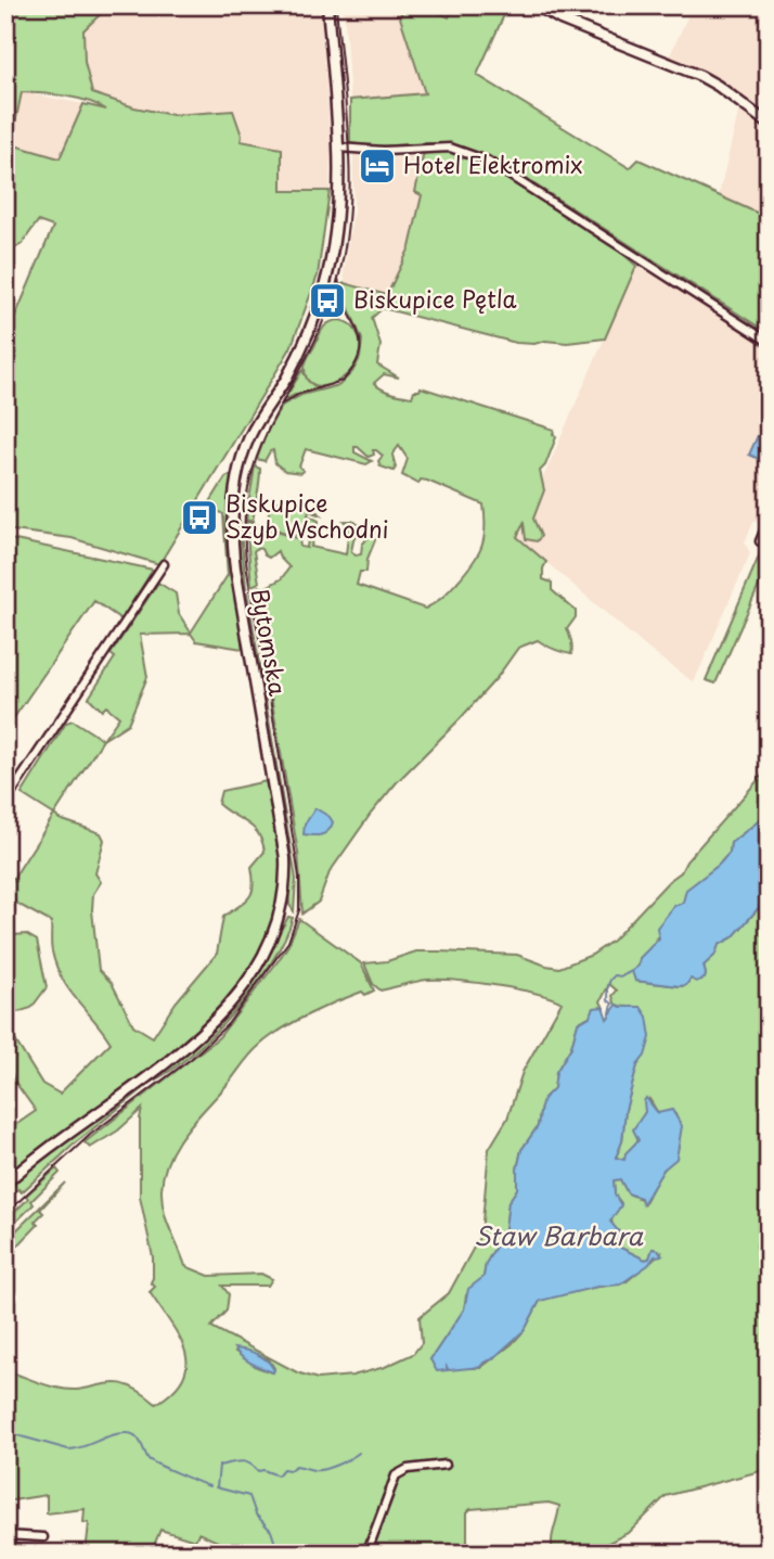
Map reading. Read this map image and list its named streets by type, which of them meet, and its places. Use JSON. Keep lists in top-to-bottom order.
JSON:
{
  "streets": {
    "street": ["Bytomska"]
  },
  "water": ["Staw Barbara"],
  "places": {
    "hotel": ["Hotel Elektromix"],
    "bus stop": ["Biskupice Pętla", "Biskupice Szyb Wschodni"]
  }
}
